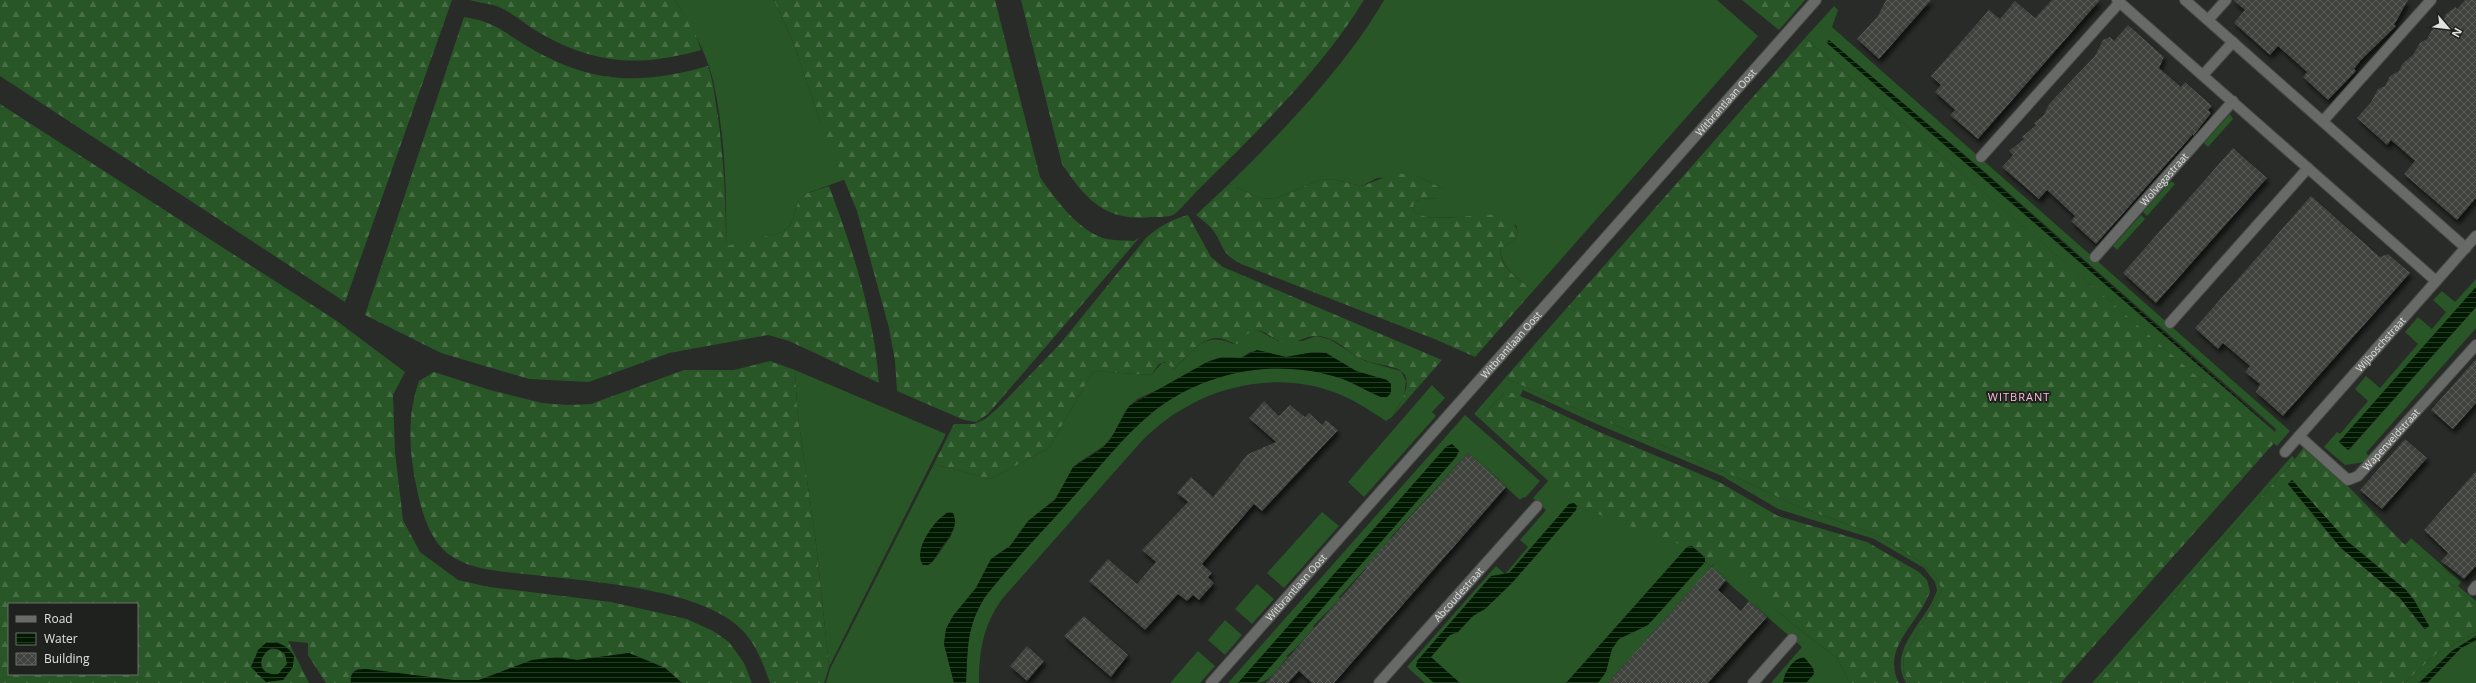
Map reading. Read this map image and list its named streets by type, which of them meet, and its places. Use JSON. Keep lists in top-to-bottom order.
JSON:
{
  "streets": {
    "street": [
      "Witbrantlaan Oost",
      "Wolvegastraat",
      "Wijboschstraat",
      "Wapenveldstraat",
      "Abcoudestraat"
    ]
  },
  "crossings": [
    ["Wijboschstraat", "Wapenveldstraat"]
  ],
  "districts": ["WITBRANT"],
  "legend": ["Road", "Water", "Building"],
  "north": "bottom right"
}
